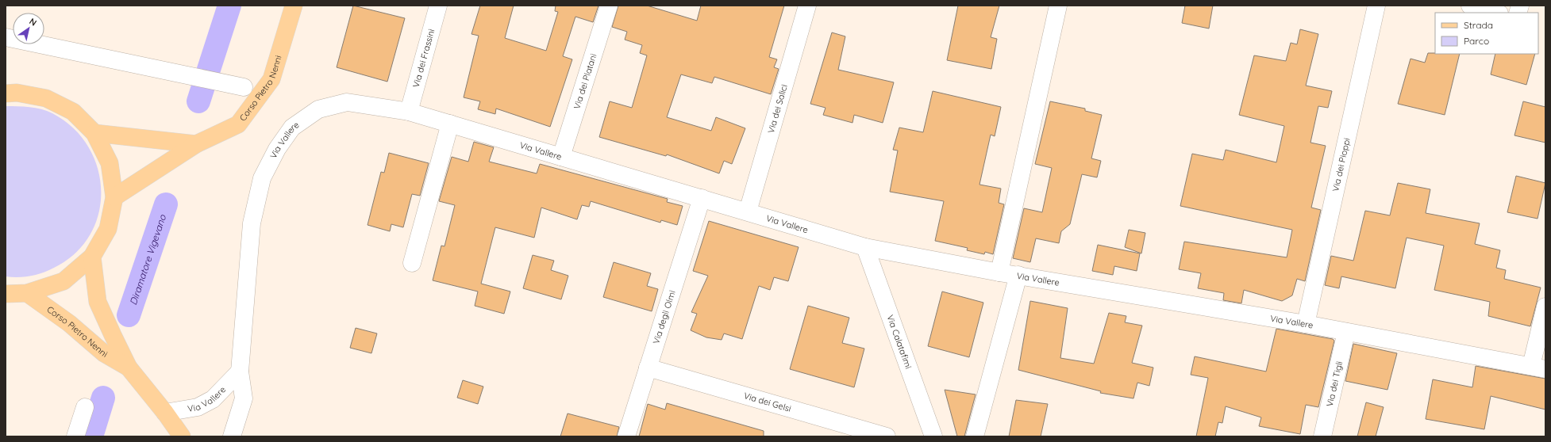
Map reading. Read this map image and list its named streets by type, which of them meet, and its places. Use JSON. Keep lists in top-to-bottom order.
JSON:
{
  "streets": {
    "main road": ["Corso Pietro Nenni"],
    "street": [
      "Via dei Frassini",
      "Via dei Platani",
      "Via dei Salici",
      "Via Vallere",
      "Via dei Pioppi",
      "Via degli Olmi",
      "Via Calatafimi",
      "Via dei Tigli",
      "Via dei Gelsi"
    ]
  },
  "crossings": [
    ["Via dei Frassini", "Via Vallere"],
    ["Via dei Platani", "Via Vallere"],
    ["Corso Pietro Nenni", "Via Vallere"],
    ["Via dei Salici", "Via Vallere"],
    ["Via Vallere", "Via dei Pioppi"],
    ["Via Vallere", "Via degli Olmi"],
    ["Via Vallere", "Via Calatafimi"],
    ["Via Vallere", "Via dei Tigli"],
    ["Via degli Olmi", "Via dei Gelsi"]
  ],
  "water": ["Diramatore Vigevano"],
  "legend": ["Strada", "Parco"],
  "north": "top right"
}
